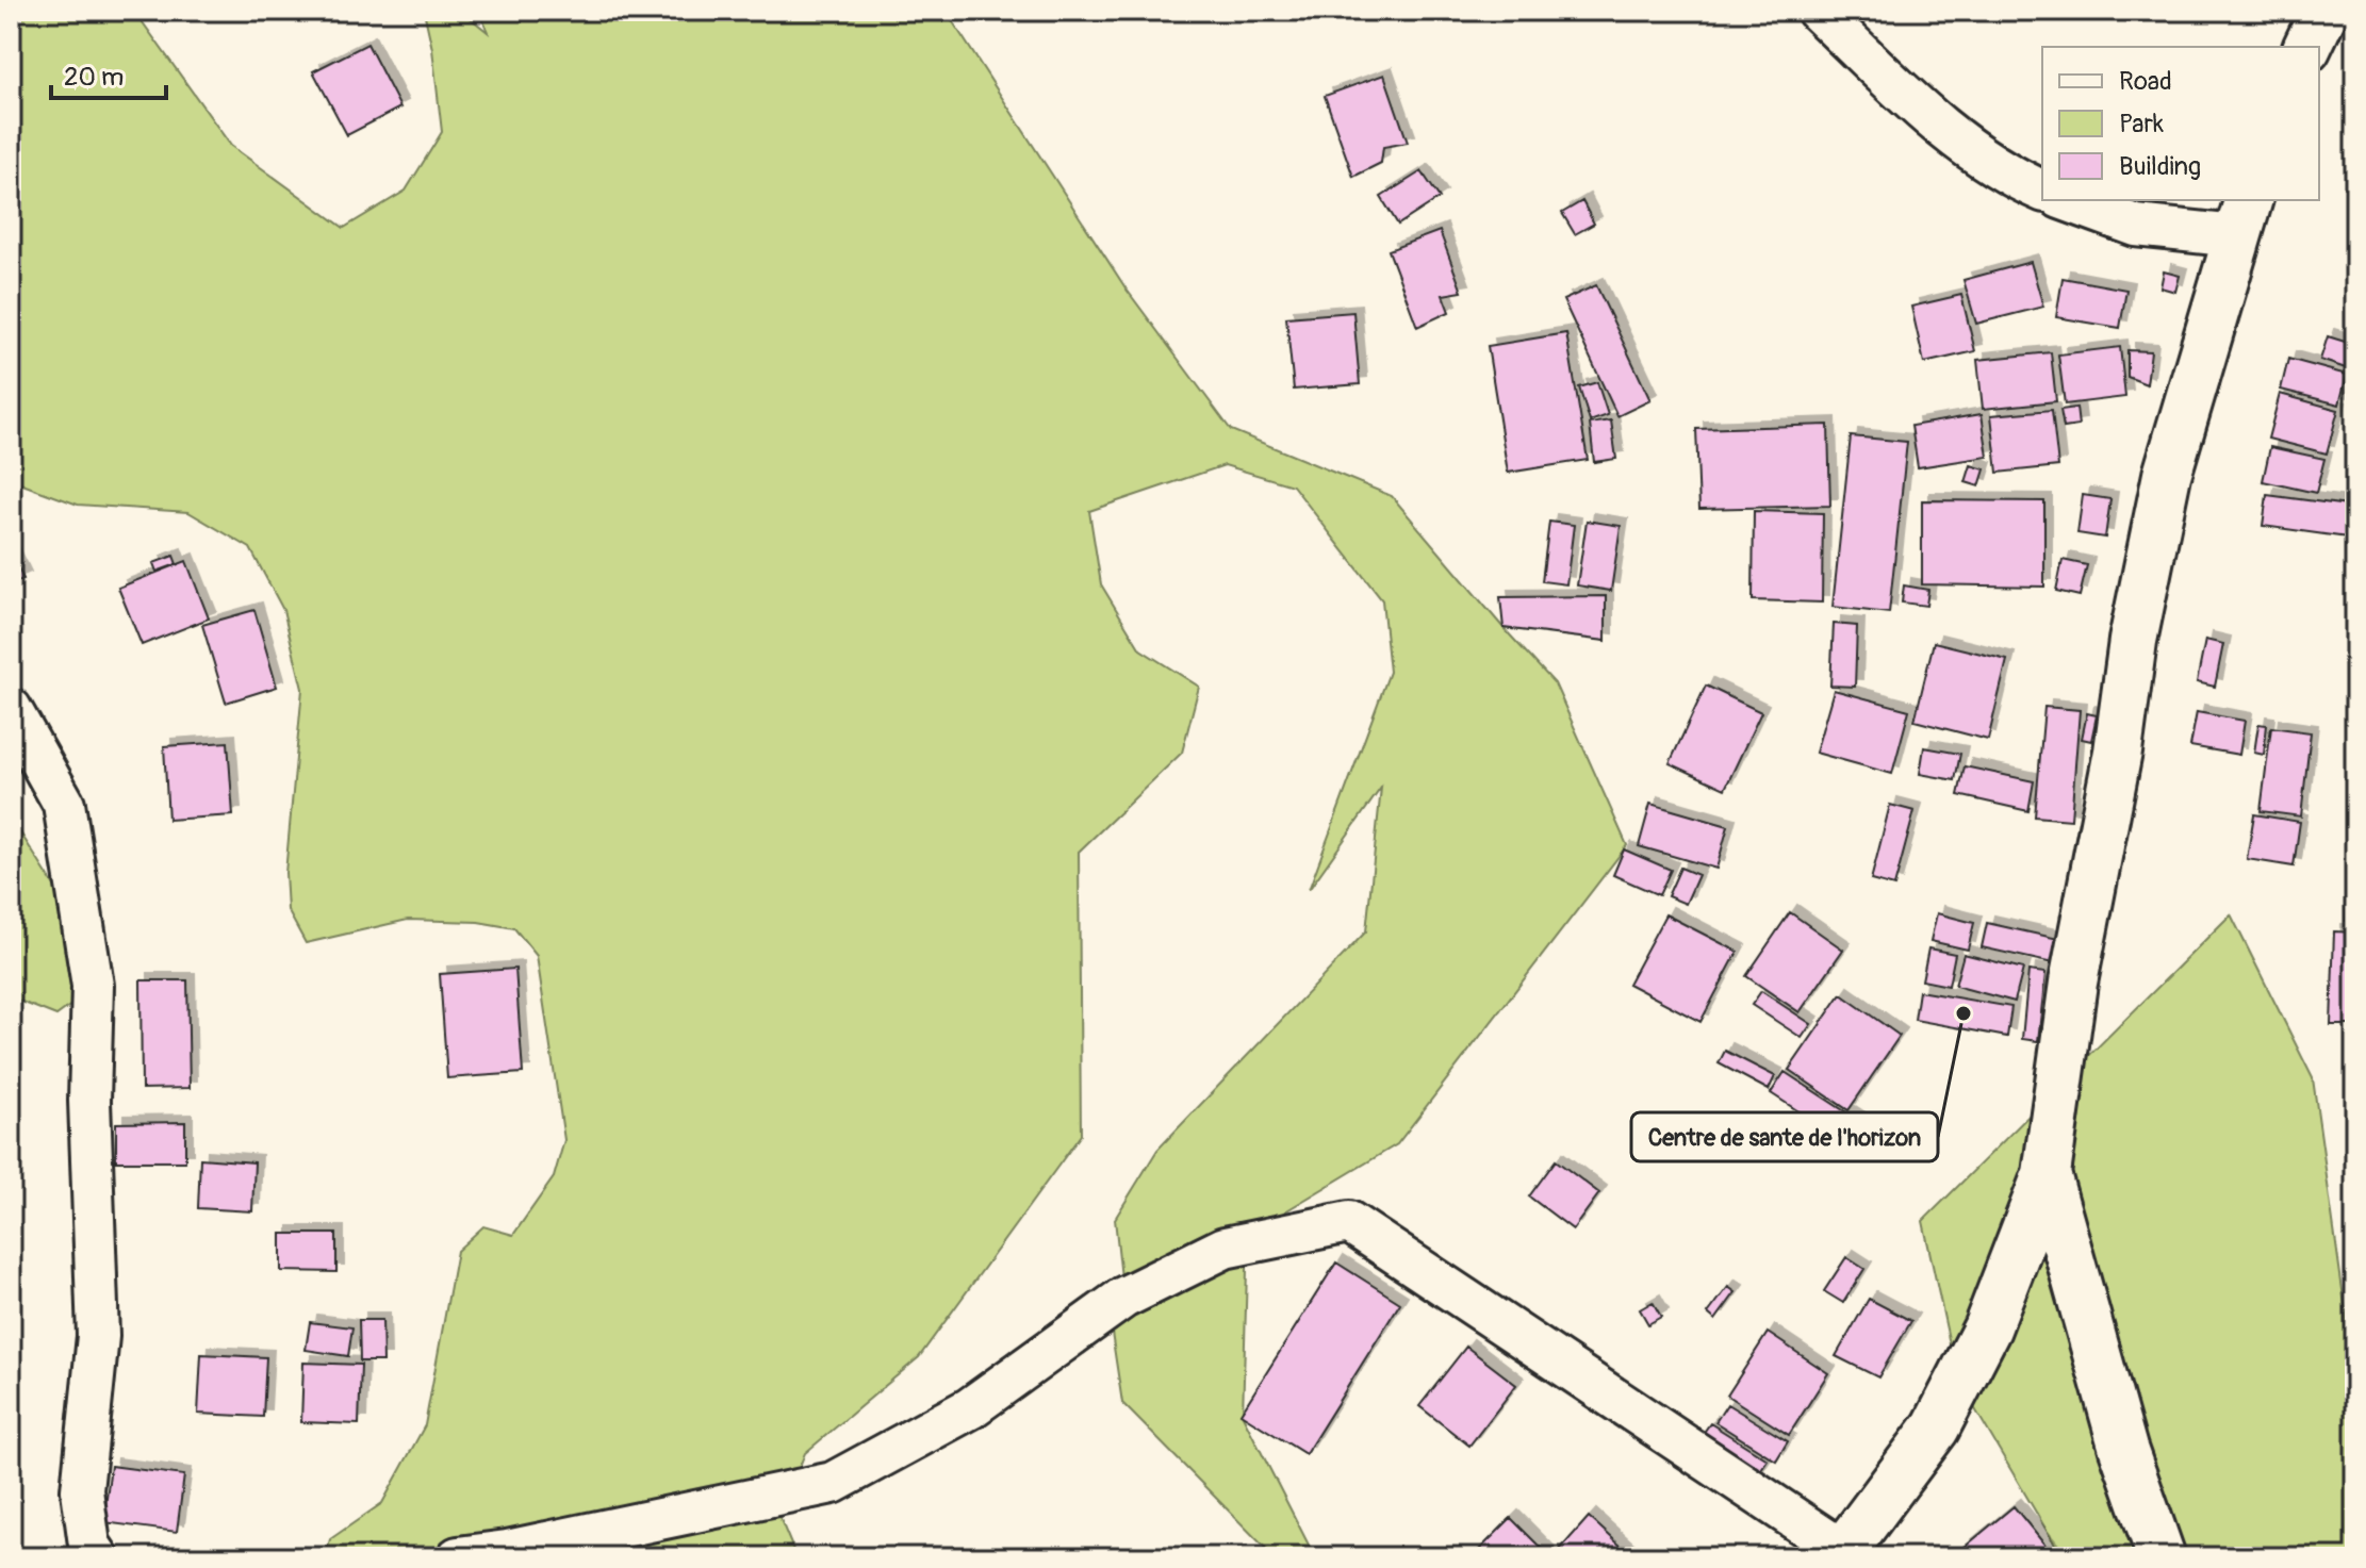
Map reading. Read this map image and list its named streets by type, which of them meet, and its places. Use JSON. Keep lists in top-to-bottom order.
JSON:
{
  "places": ["Centre de sante de l'horizon"],
  "legend": ["Road", "Park", "Building"],
  "scale_bar": "20 m"
}
